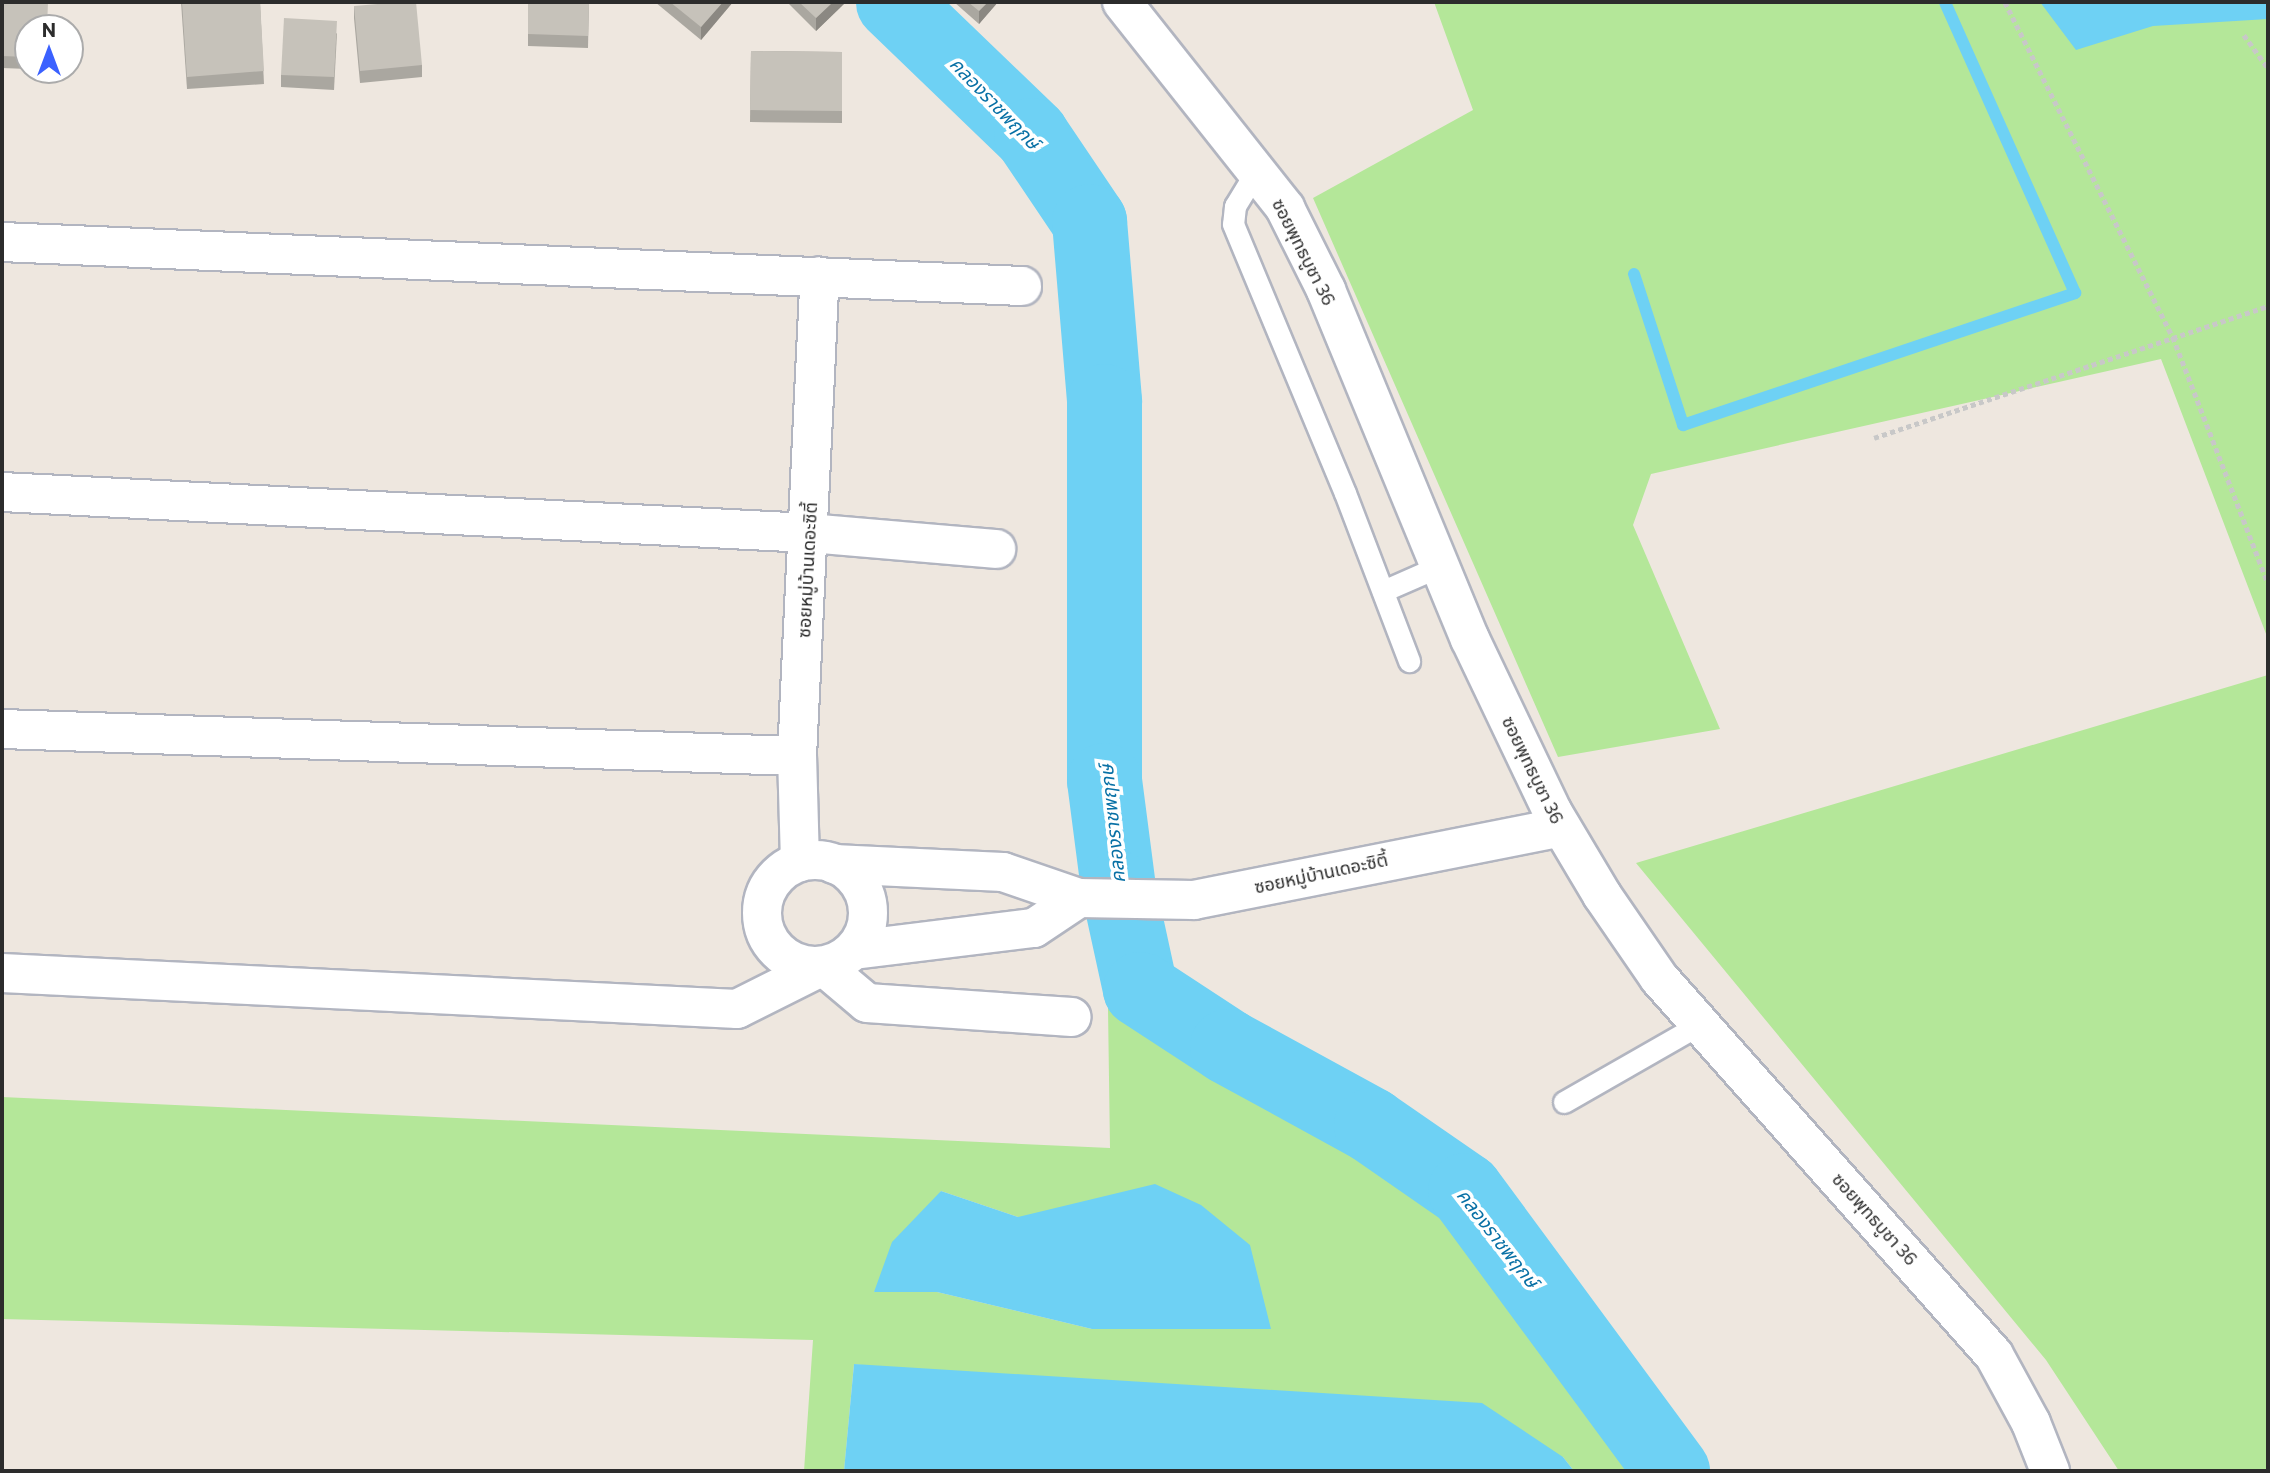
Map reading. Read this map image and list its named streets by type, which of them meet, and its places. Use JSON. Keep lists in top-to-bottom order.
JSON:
{
  "streets": {
    "street": ["ซอยพุทธบูชา 36", "ซอยหมู่บ้านเดอะซิตี้"]
  },
  "crossings": [
    ["ซอยพุทธบูชา 36", "ซอยหมู่บ้านเดอะซิตี้"]
  ],
  "water": ["คลองราชพฤกษ์"],
  "north": "top"
}
